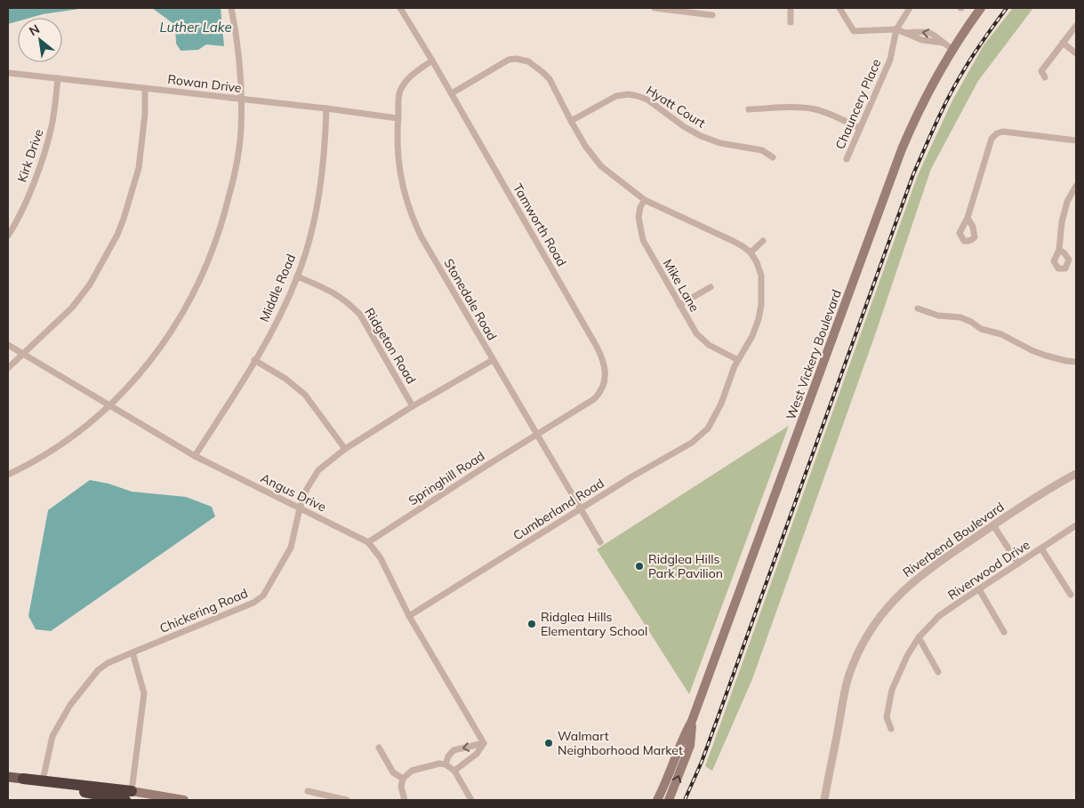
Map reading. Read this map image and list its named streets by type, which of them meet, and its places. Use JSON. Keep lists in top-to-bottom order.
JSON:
{
  "streets": {
    "main road": ["West Vickery Boulevard"],
    "street": [
      "Rowan Drive",
      "Chauncery Place",
      "Hyatt Court",
      "Kirk Drive",
      "Tamworth Road",
      "Mike Lane",
      "Middle Road",
      "Stonedale Road",
      "Ridgeton Road",
      "Springhill Road",
      "Angus Drive",
      "Cumberland Road",
      "Riverbend Boulevard",
      "Riverwood Drive",
      "Chickering Road"
    ]
  },
  "crossings": [
    ["Rowan Drive", "Kirk Drive"],
    ["Rowan Drive", "Middle Road"],
    ["Rowan Drive", "Stonedale Road"],
    ["Tamworth Road", "Stonedale Road"],
    ["Tamworth Road", "Springhill Road"],
    ["Mike Lane", "Cumberland Road"],
    ["Middle Road", "Ridgeton Road"],
    ["Middle Road", "Angus Drive"],
    ["Stonedale Road", "Springhill Road"],
    ["Stonedale Road", "Cumberland Road"],
    ["Stonedale Road", "Chickering Road"],
    ["Ridgeton Road", "Chickering Road"],
    ["Springhill Road", "Angus Drive"],
    ["Angus Drive", "Cumberland Road"],
    ["Angus Drive", "Chickering Road"]
  ],
  "water": ["Luther Lake"],
  "places": ["Ridglea Hills Park Pavilion", "Ridglea Hills Elementary School", "Walmart Neighborhood Market"],
  "north": "top left"
}
